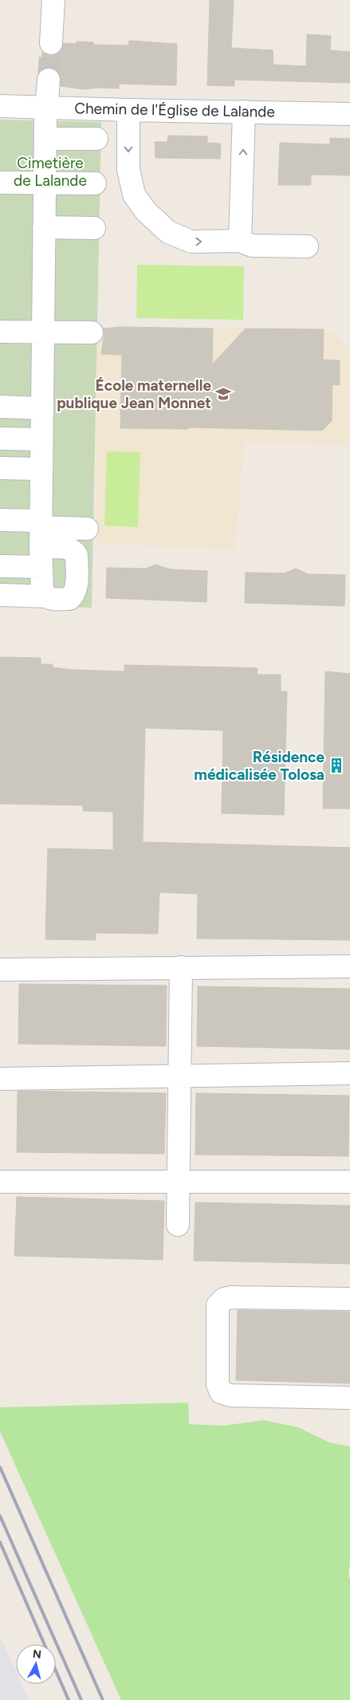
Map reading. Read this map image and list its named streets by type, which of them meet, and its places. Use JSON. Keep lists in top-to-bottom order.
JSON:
{
  "streets": {
    "street": ["Chemin de l'Église de Lalande"]
  },
  "parks": ["Cimetière de Lalande"],
  "places": {
    "school or university": ["École maternelle publique Jean Monnet"],
    "building": ["Résidence médicalisée Tolosa"]
  },
  "north": "top"
}
